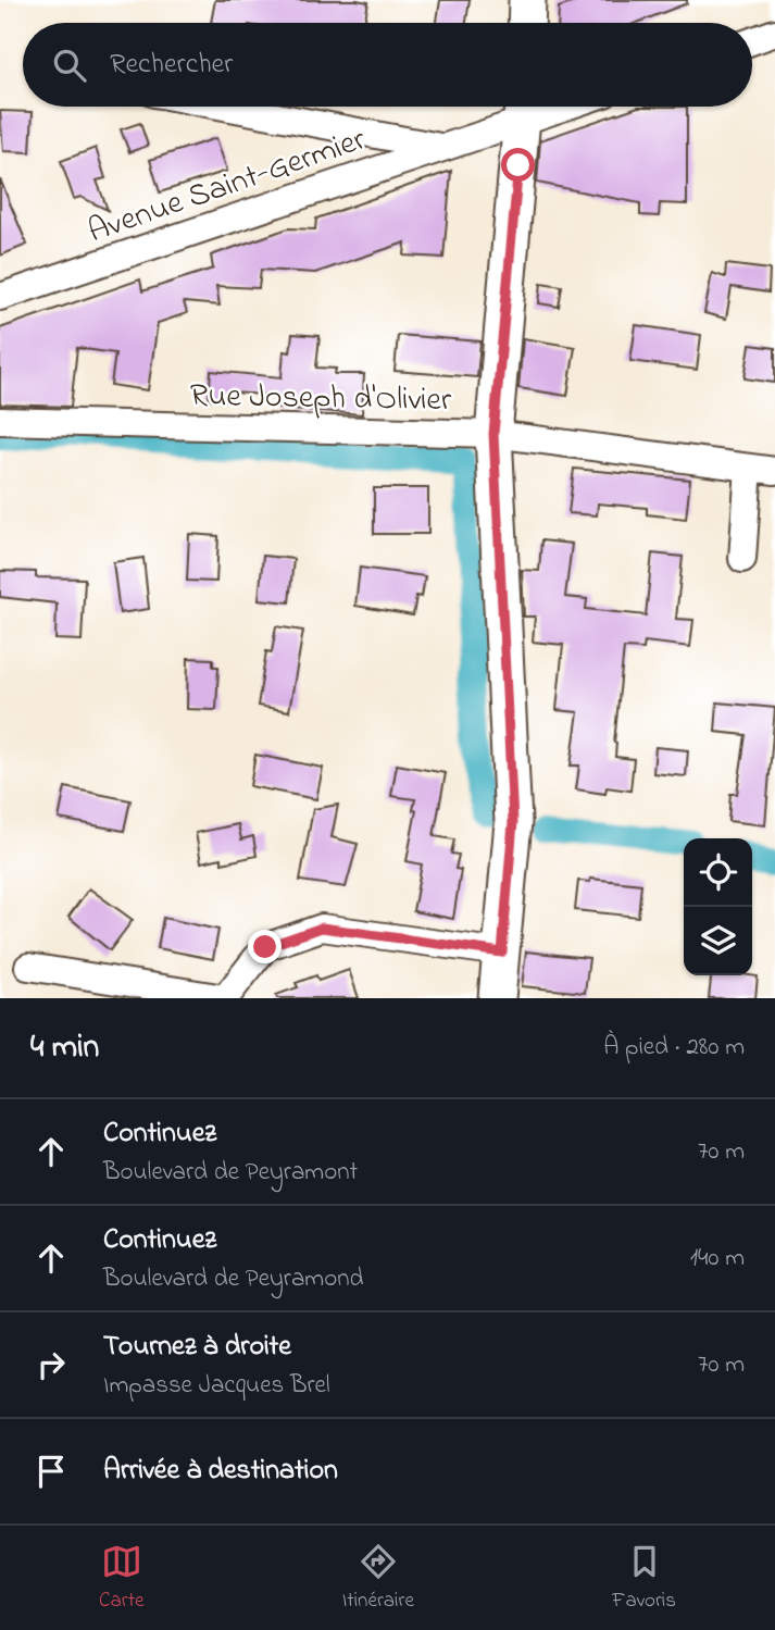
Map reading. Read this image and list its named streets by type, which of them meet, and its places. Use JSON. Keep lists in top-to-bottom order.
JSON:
{
  "streets": {
    "street": ["Avenue Saint-Germier", "Rue Joseph d'Olivier"]
  },
  "page": {
    "search": "Rechercher",
    "heading": ["4 min", "À pied · 280 m"],
    "list": [
      ["Continuez", "Boulevard de Peyramont", "70 m"],
      ["Continuez", "Boulevard de Peyramond", "140 m"],
      ["Tournez à droite", "Impasse Jacques Brel", "70 m"],
      "Arrivée à destination"
    ],
    "nav": ["Carte", "Itinéraire", "Favoris"]
  }
}
